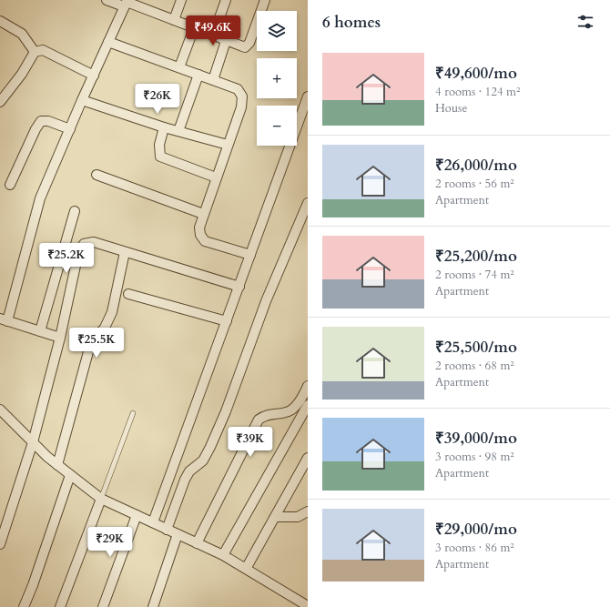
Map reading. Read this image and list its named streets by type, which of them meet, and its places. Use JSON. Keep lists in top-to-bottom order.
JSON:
{
  "page": {
    "heading": "6 homes",
    "map_buttons": ["+", "−"],
    "price": [
      "₹49.6K",
      "₹26K",
      "₹25.2K",
      "₹25.5K",
      "₹39K",
      "₹29K"
    ],
    "list": [
      {
        "name": "₹49,600/mo",
        "note": "4 rooms · 124 m² · House"
      },
      {
        "name": "₹26,000/mo",
        "note": "2 rooms · 56 m² · Apartment"
      },
      {
        "name": "₹25,200/mo",
        "note": "2 rooms · 74 m² · Apartment"
      },
      {
        "name": "₹25,500/mo",
        "note": "2 rooms · 68 m² · Apartment"
      },
      {
        "name": "₹39,000/mo",
        "note": "3 rooms · 98 m² · Apartment"
      },
      {
        "name": "₹29,000/mo",
        "note": "3 rooms · 86 m² · Apartment"
      }
    ]
  }
}
